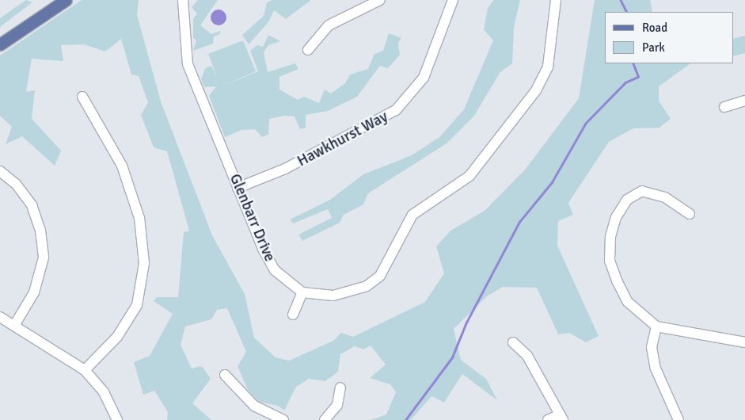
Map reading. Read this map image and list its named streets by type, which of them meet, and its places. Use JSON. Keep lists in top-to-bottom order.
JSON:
{
  "streets": {
    "street": ["Hawkhurst Way", "Glenbarr Drive"]
  },
  "crossings": [
    ["Hawkhurst Way", "Glenbarr Drive"]
  ],
  "legend": ["Road", "Park"]
}
